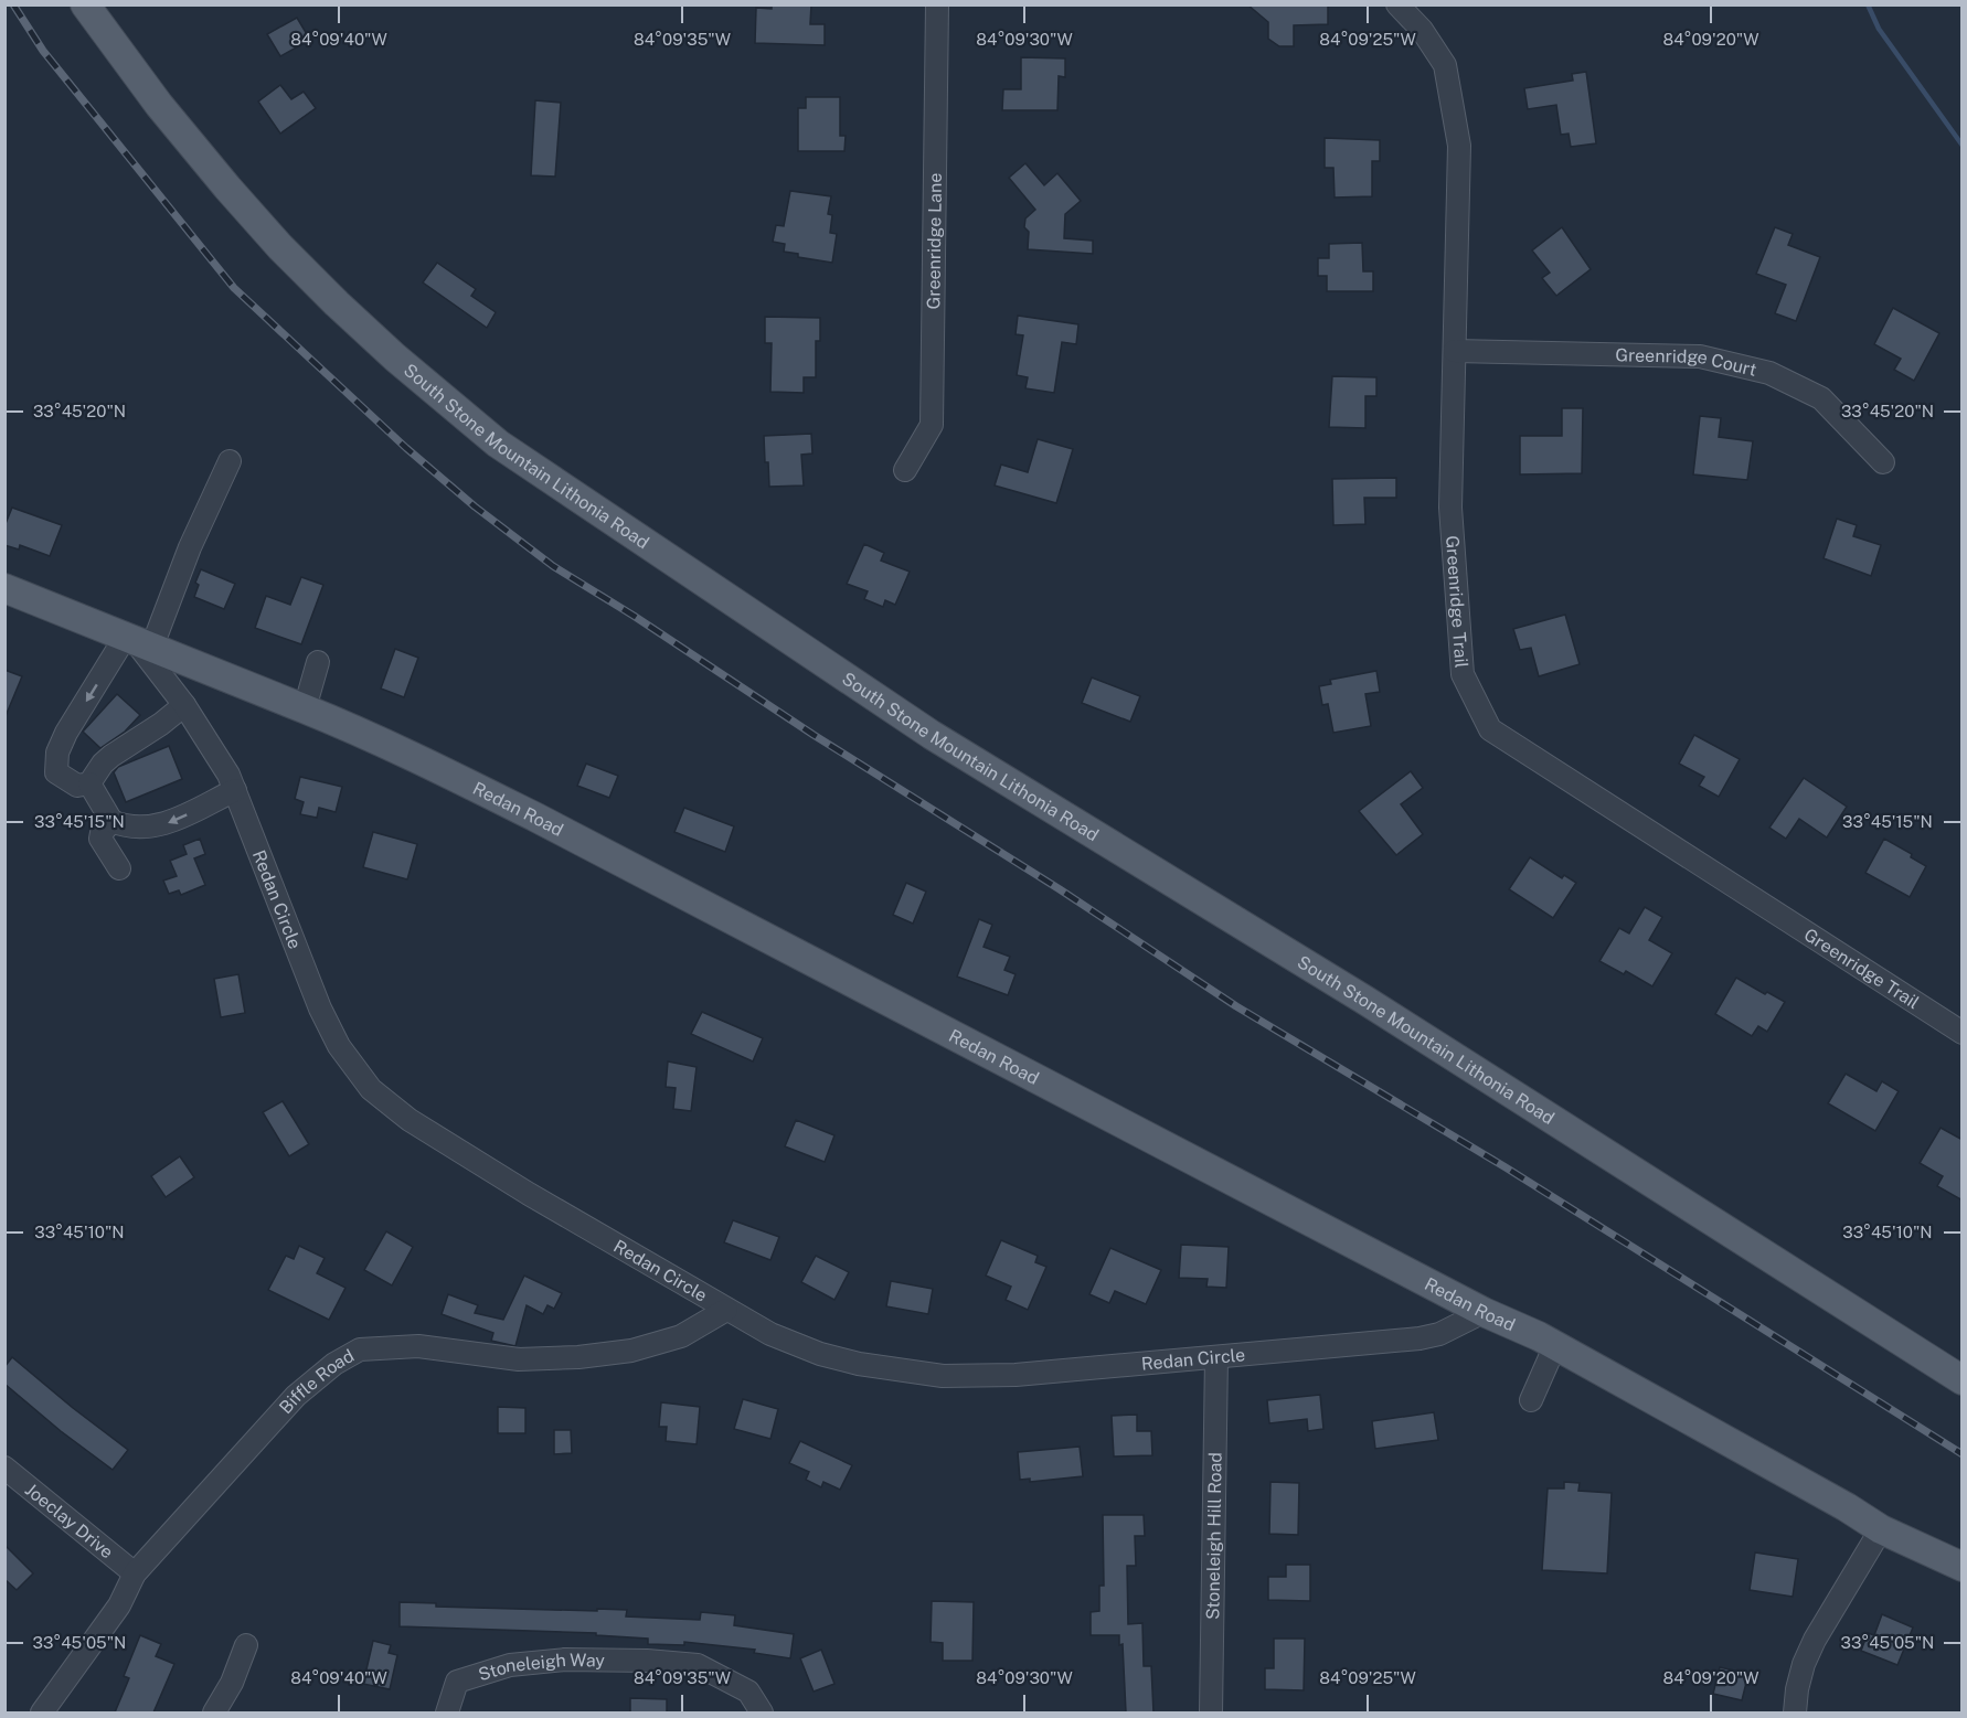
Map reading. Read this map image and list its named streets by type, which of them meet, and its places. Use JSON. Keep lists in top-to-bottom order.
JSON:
{
  "streets": {
    "main road": ["South Stone Mountain Lithonia Road", "Redan Road"],
    "street": [
      "Greenridge Lane",
      "Greenridge Court",
      "Greenridge Trail",
      "Redan Circle",
      "Biffle Road",
      "Joeclay Drive",
      "Stoneleigh Hill Road",
      "Stoneleigh Way"
    ]
  },
  "crossings": [
    ["Greenridge Court", "Greenridge Trail"],
    ["Redan Road", "Redan Circle"],
    ["Redan Circle", "Biffle Road"],
    ["Redan Circle", "Stoneleigh Hill Road"],
    ["Biffle Road", "Joeclay Drive"]
  ],
  "coordinates": [
    "84°09'40\"W",
    "84°09'35\"W",
    "84°09'30\"W",
    "84°09'25\"W",
    "84°09'20\"W",
    "33°45'20\"N",
    "33°45'15\"N",
    "33°45'10\"N",
    "33°45'05\"N"
  ]
}
